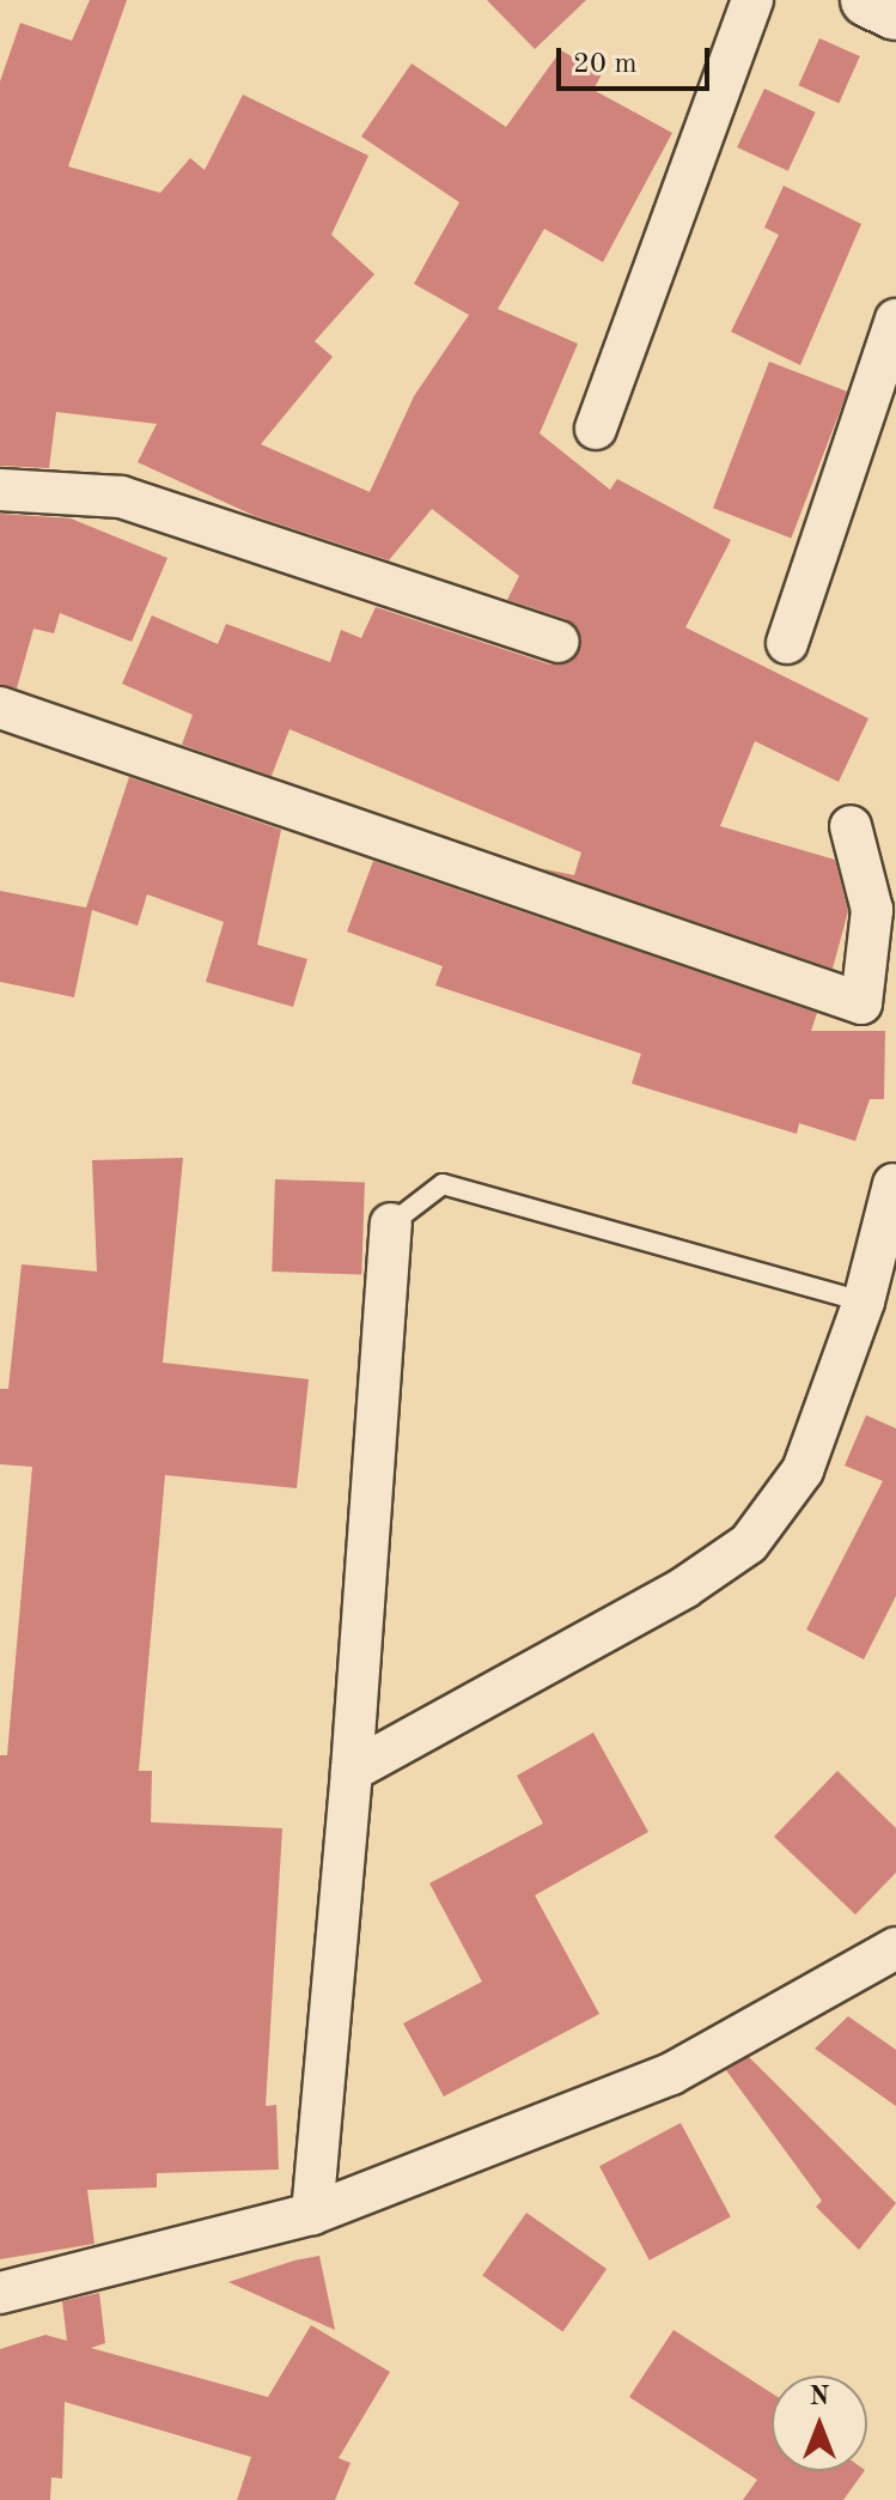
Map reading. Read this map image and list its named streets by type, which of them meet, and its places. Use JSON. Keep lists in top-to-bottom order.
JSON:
{
  "scale_bar": "20 m",
  "north": "top"
}
